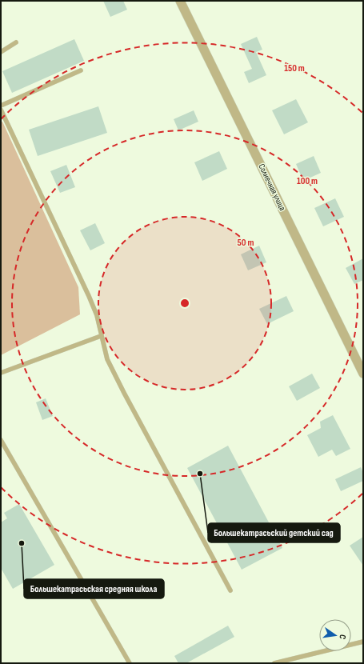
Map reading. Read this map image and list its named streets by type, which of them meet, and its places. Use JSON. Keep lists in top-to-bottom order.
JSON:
{
  "streets": {
    "street": ["Солнечная улица"]
  },
  "places": ["Большекатрасьский детский сад", "Большекатрасьская средняя школа"],
  "north": "right",
  "rings": ["150 m", "100 m", "50 m"]
}
